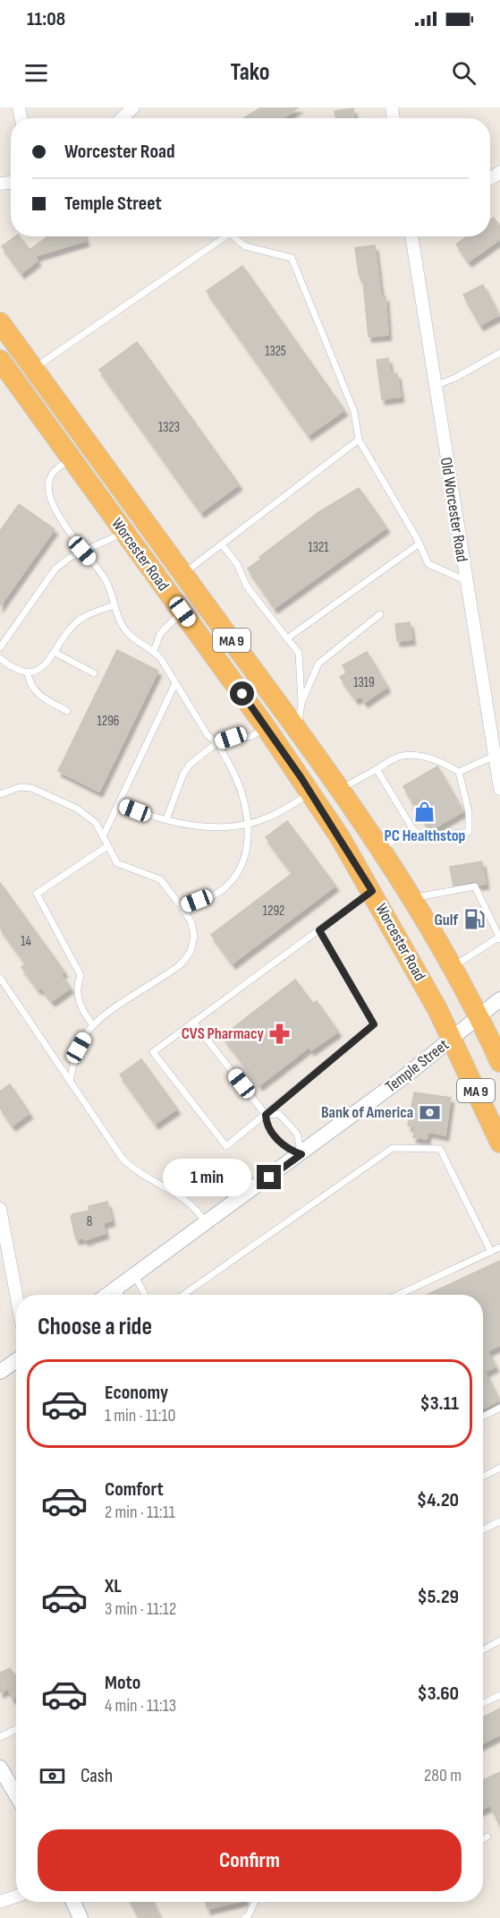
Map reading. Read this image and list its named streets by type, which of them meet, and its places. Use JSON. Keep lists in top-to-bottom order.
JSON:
{
  "streets": {
    "highway": ["Worcester Road", "MA 9"],
    "street": ["Old Worcester Road", "Temple Street"]
  },
  "crossings": [
    ["Worcester Road", "Temple Street"]
  ],
  "places": {
    "shop": ["PC Healthstop"],
    "fuel station": ["Gulf"],
    "pharmacy": ["CVS Pharmacy"],
    "bank": ["Bank of America"]
  },
  "house_numbers": [
    "1325",
    "1323",
    "1321",
    "1319",
    "1296",
    "1292",
    "14",
    "8"
  ],
  "page": {
    "status": "11:08",
    "header": "Tako",
    "banner": ["Worcester Road", "Temple Street"],
    "bubble": "1 min",
    "heading": "Choose a ride",
    "list": [
      {
        "name": "Economy",
        "note": "1 min · 11:10",
        "value": "$3.11"
      },
      {
        "name": "Comfort",
        "note": "2 min · 11:11",
        "value": "$4.20"
      },
      {
        "name": "XL",
        "note": "3 min · 11:12",
        "value": "$5.29"
      },
      {
        "name": "Moto",
        "note": "4 min · 11:13",
        "value": "$3.60"
      }
    ],
    "pay": ["Cash", "280 m"],
    "buttons": "Confirm"
  }
}
